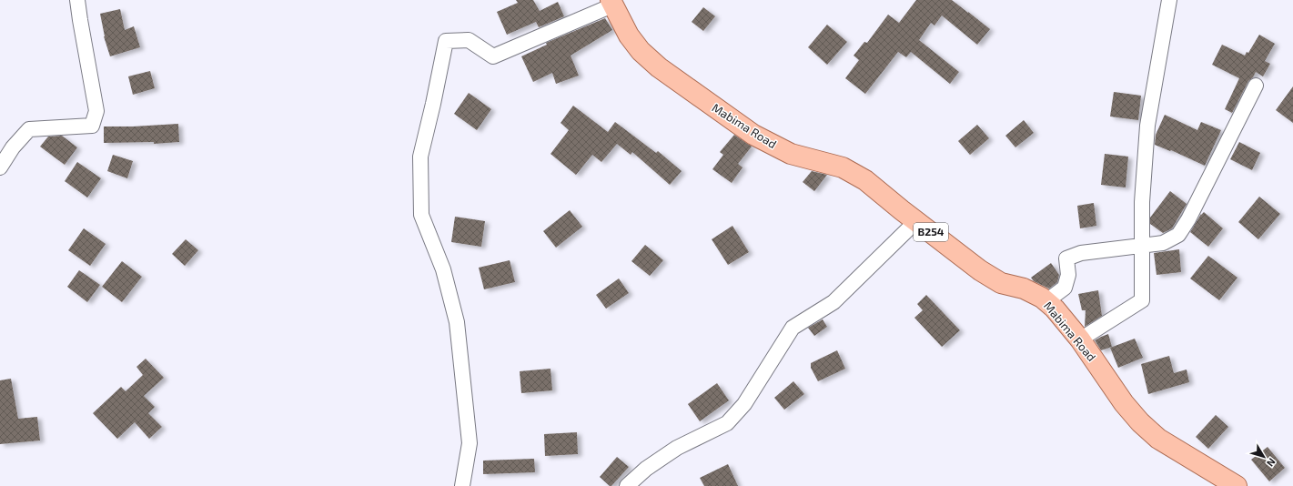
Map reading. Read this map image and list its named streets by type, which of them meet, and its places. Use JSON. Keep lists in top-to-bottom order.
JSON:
{
  "streets": {
    "main road": ["Mabima Road", "B254"]
  },
  "north": "bottom right"
}
